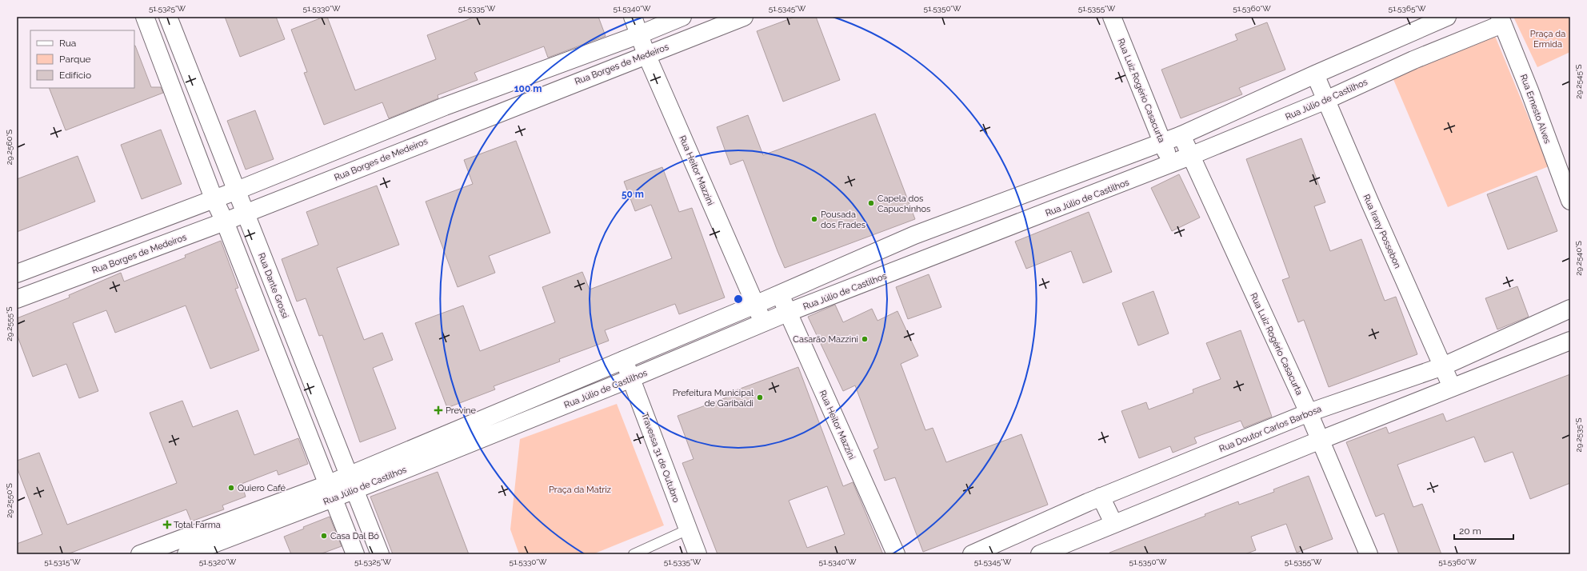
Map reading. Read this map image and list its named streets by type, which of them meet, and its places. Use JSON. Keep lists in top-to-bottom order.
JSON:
{
  "streets": {
    "street": [
      "Rua Borges de Medeiros",
      "Rua Luiz Rogério Casacurta",
      "Rua Júlio de Castilhos",
      "Rua Ernesto Alves",
      "Rua Heitor Mazzini",
      "Rua Irany Possebon",
      "Rua Dante Grossi",
      "Rua Doutor Carlos Barbosa",
      "Travessa 31 de Outubro"
    ]
  },
  "crossings": [
    ["Rua Borges de Medeiros", "Rua Heitor Mazzini"],
    ["Rua Borges de Medeiros", "Rua Dante Grossi"],
    ["Rua Luiz Rogério Casacurta", "Rua Júlio de Castilhos"],
    ["Rua Luiz Rogério Casacurta", "Rua Doutor Carlos Barbosa"],
    ["Rua Júlio de Castilhos", "Rua Ernesto Alves"],
    ["Rua Júlio de Castilhos", "Rua Heitor Mazzini"],
    ["Rua Júlio de Castilhos", "Rua Irany Possebon"],
    ["Rua Júlio de Castilhos", "Rua Dante Grossi"],
    ["Rua Júlio de Castilhos", "Travessa 31 de Outubro"],
    ["Rua Irany Possebon", "Rua Doutor Carlos Barbosa"]
  ],
  "parks": ["Praça da Ermida", "Praça da Matriz"],
  "places": {
    "other": [
      "Capela dos Capuchinhos",
      "Pousada dos Frades",
      "Casarão Mazzini",
      "Prefeitura Municipal de Garibaldi",
      "Quiero Café",
      "Casa Dal Bó"
    ],
    "health": ["Previne", "Total Farma"]
  },
  "legend": ["Rua", "Parque", "Edifício"],
  "scale_bar": "20 m",
  "coordinates": [
    "51.5325°W",
    "51.5330°W",
    "51.5335°W",
    "51.5340°W",
    "51.5345°W",
    "51.5350°W",
    "51.5355°W",
    "51.5360°W",
    "51.5365°W",
    "29.2545°S",
    "29.2560°S",
    "29.2540°S",
    "29.2555°S",
    "29.2535°S",
    "29.2550°S",
    "51.5315°W",
    "51.5320°W"
  ],
  "rings": ["100 m", "50 m"]
}
